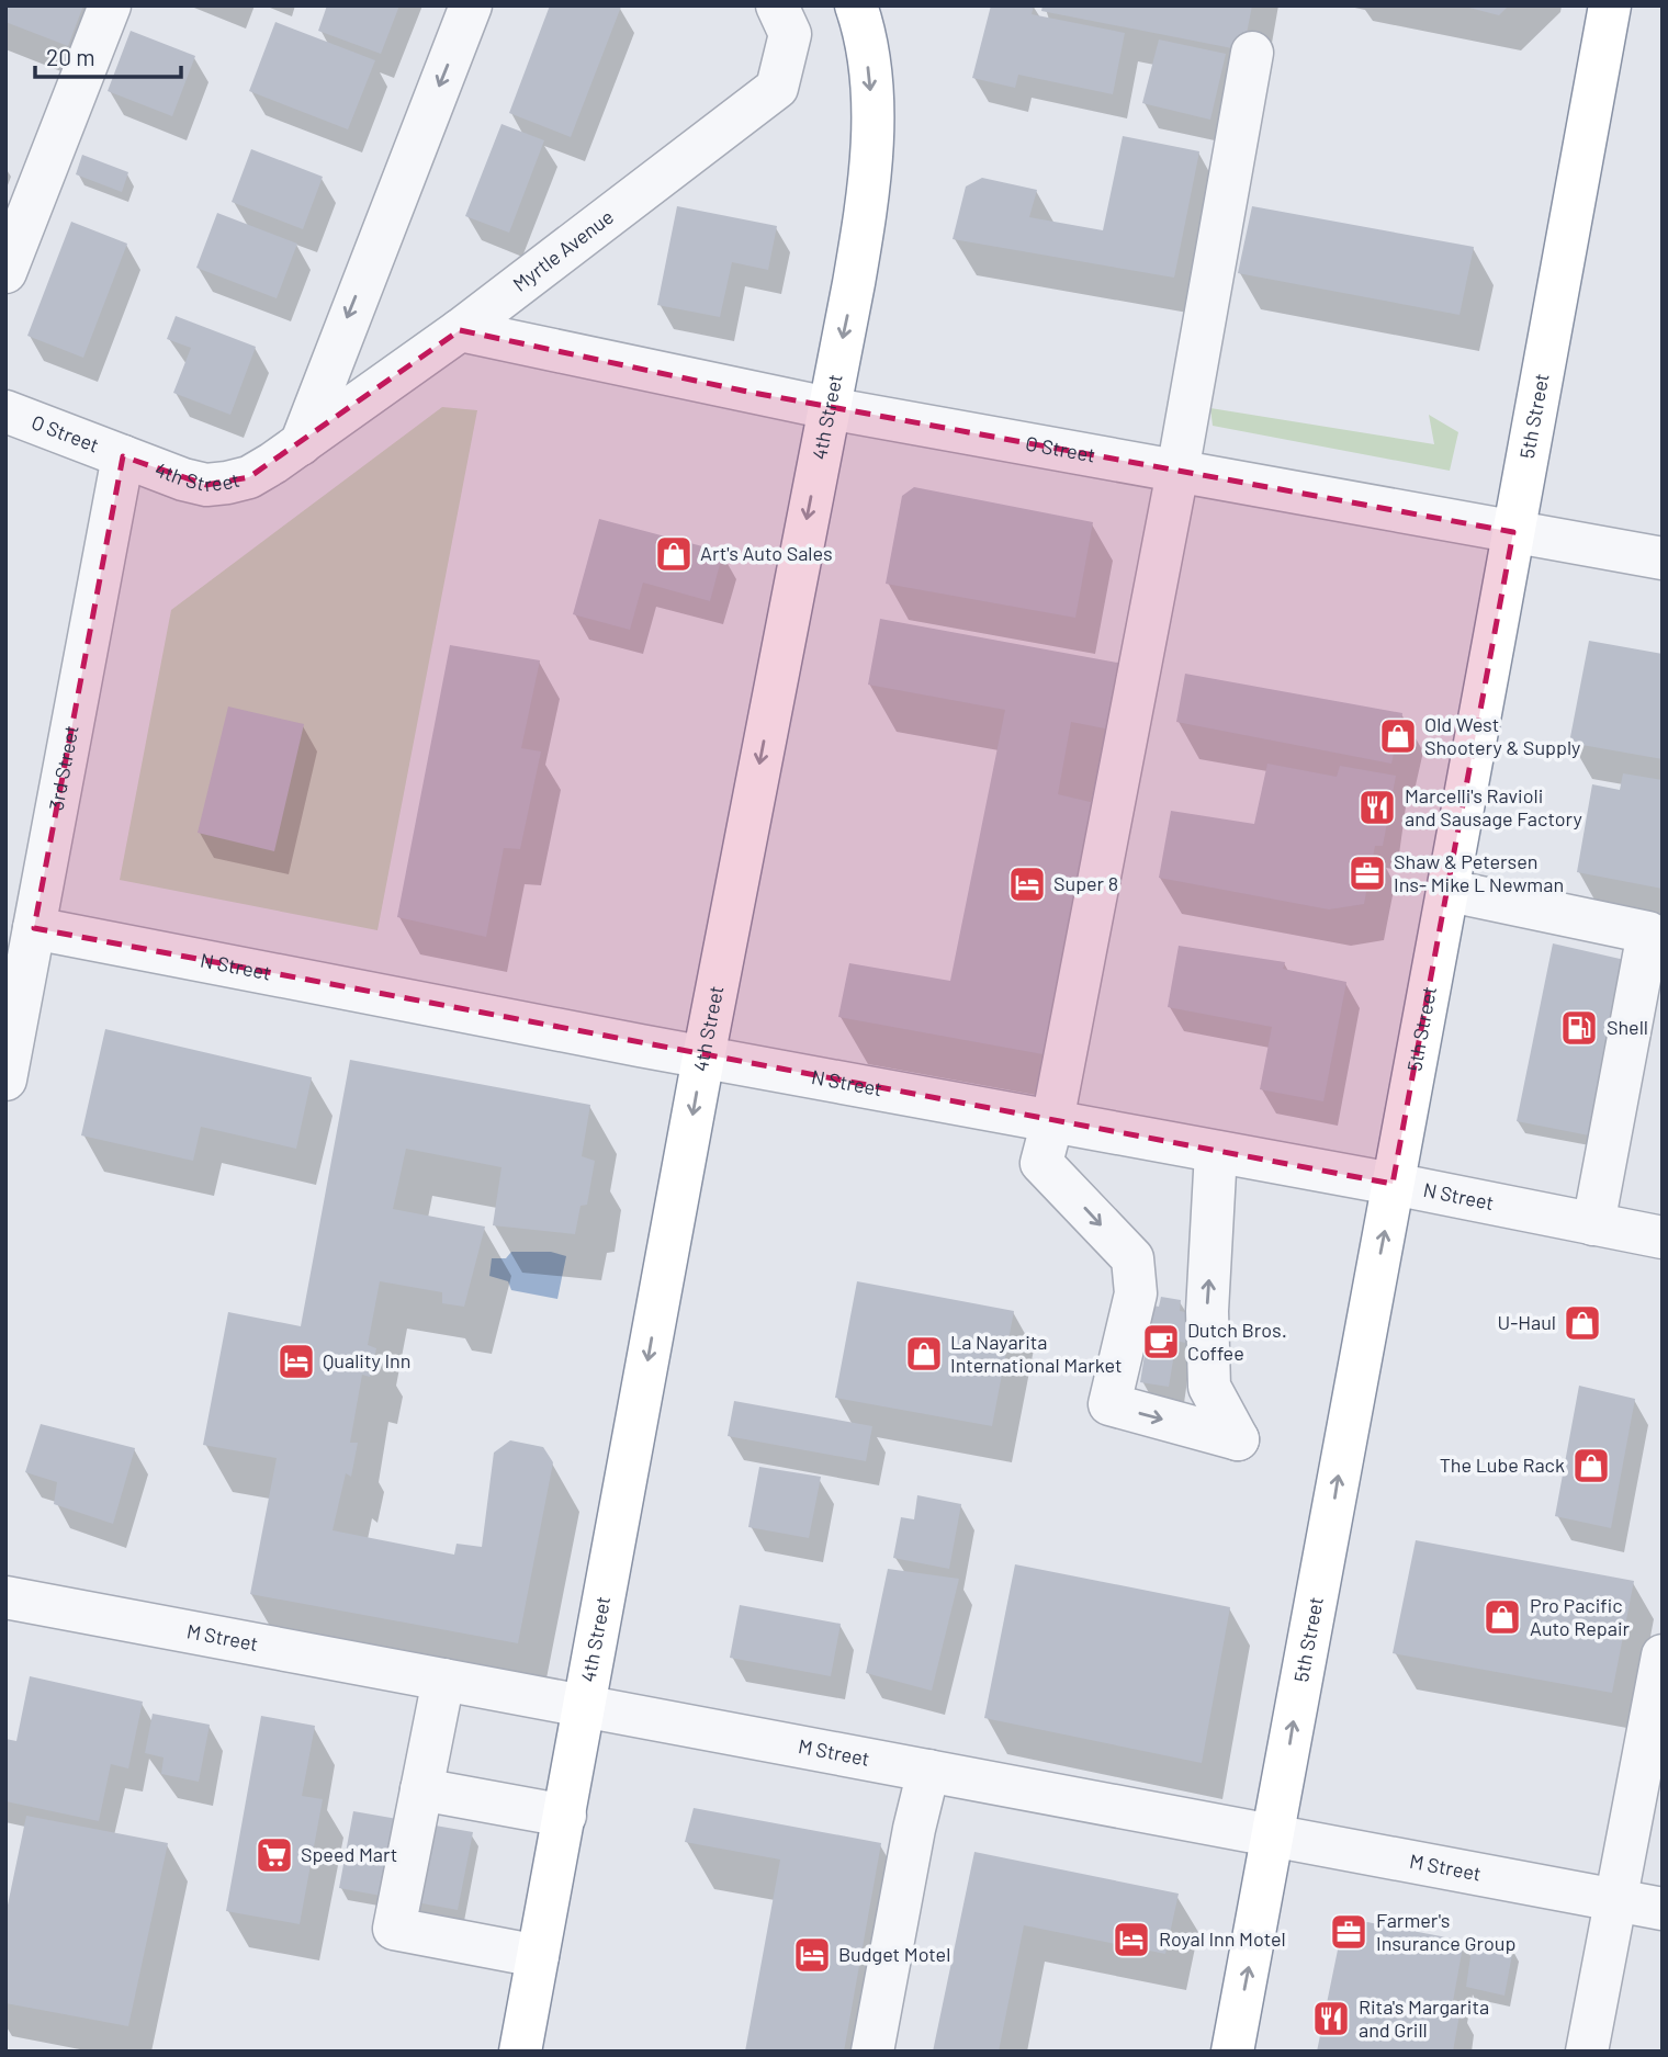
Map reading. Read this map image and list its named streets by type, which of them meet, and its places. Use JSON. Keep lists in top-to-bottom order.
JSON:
{
  "streets": {
    "highway": ["5th Street", "4th Street"],
    "street": [
      "Myrtle Avenue",
      "O Street",
      "3rd Street",
      "N Street",
      "M Street"
    ]
  },
  "crossings": [
    ["Myrtle Avenue", "4th Street"],
    ["Myrtle Avenue", "O Street"],
    ["5th Street", "O Street"],
    ["5th Street", "N Street"],
    ["5th Street", "M Street"],
    ["4th Street", "O Street"],
    ["4th Street", "3rd Street"],
    ["4th Street", "N Street"],
    ["4th Street", "M Street"],
    ["O Street", "3rd Street"],
    ["3rd Street", "N Street"]
  ],
  "one_way": ["5th Street"],
  "places": {
    "shop": [
      "Art's Auto Sales",
      "Old West Shootery & Supply",
      "U-Haul",
      "La Nayarita International Market",
      "The Lube Rack",
      "Pro Pacific Auto Repair"
    ],
    "restaurant": ["Marcelli's Ravioli and Sausage Factory", "Rita's Margarita and Grill"],
    "office": ["Shaw & Petersen Ins- Mike L Newman", "Farmer's Insurance Group"],
    "hotel": [
      "Super 8",
      "Quality Inn",
      "Royal Inn Motel",
      "Budget Motel"
    ],
    "fuel station": ["Shell"],
    "cafe": ["Dutch Bros. Coffee"],
    "supermarket": ["Speed Mart"]
  },
  "scale_bar": "20 m"
}
